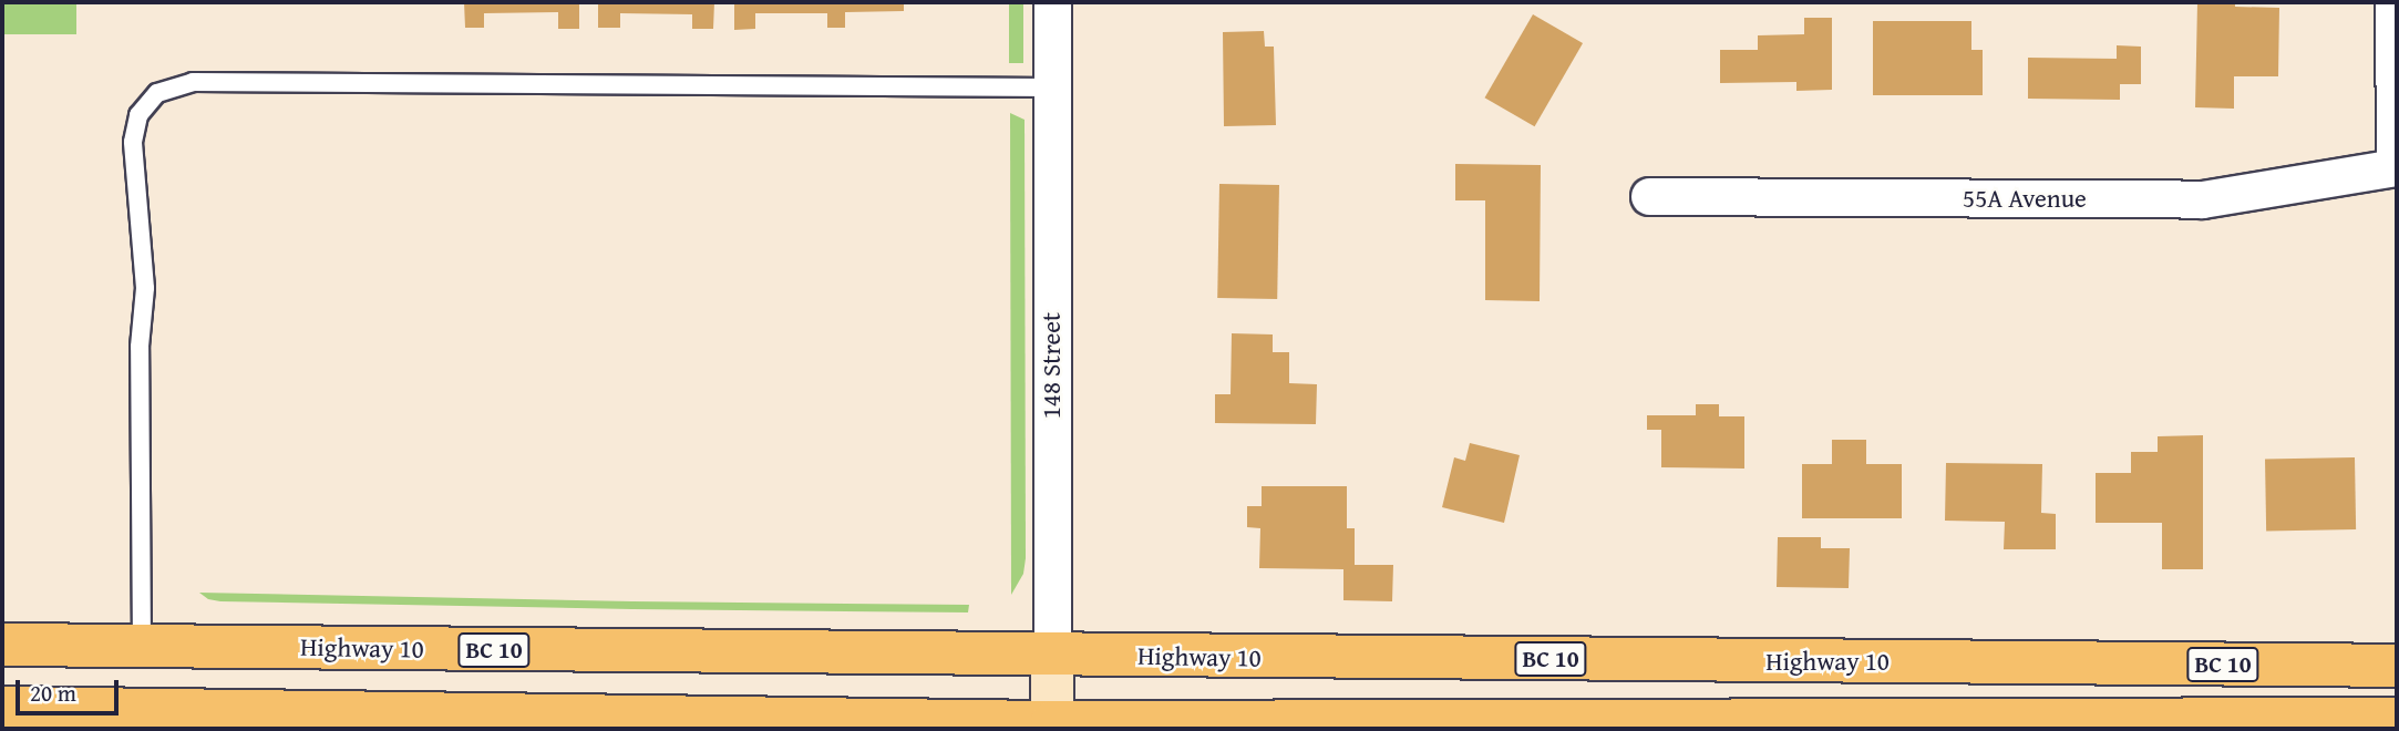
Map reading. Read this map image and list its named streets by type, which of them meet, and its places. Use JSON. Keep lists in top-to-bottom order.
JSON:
{
  "streets": {
    "highway": ["Highway 10", "BC 10"],
    "main road": ["148 Street"],
    "street": ["55A Avenue"]
  },
  "crossings": [
    ["148 Street", "Highway 10"],
    ["148 Street", "BC 10"]
  ],
  "scale_bar": "20 m"
}
